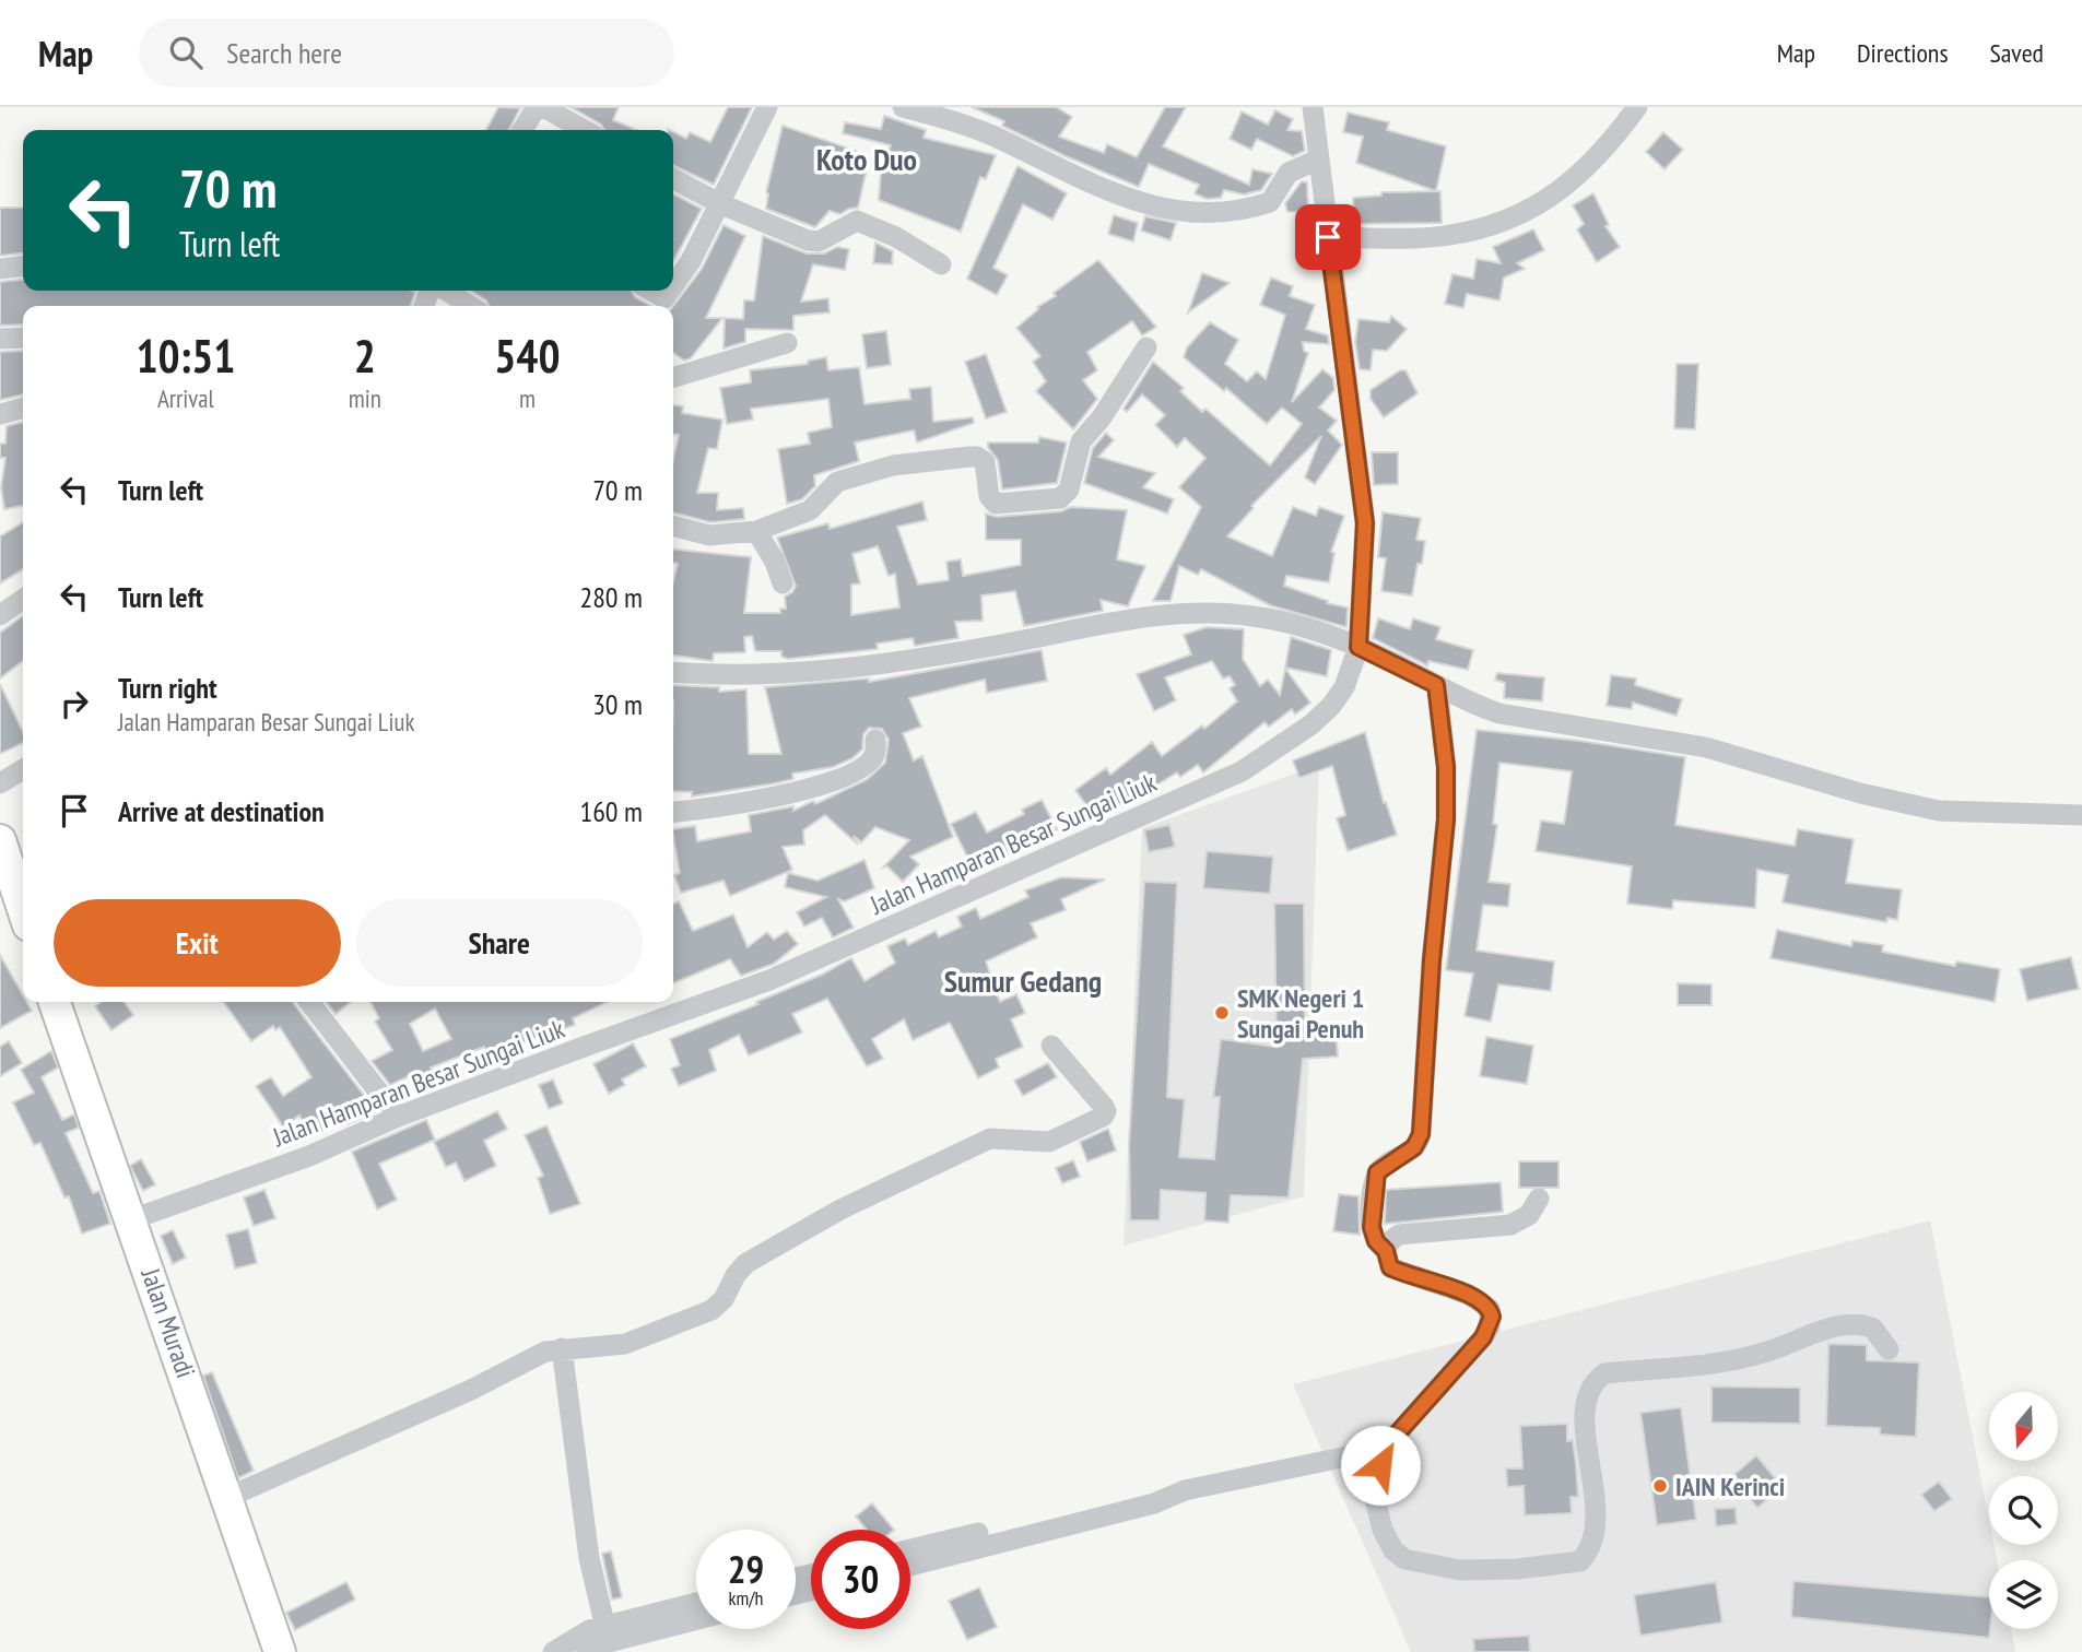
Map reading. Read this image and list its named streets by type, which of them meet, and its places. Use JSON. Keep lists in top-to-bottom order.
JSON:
{
  "streets": {
    "highway": ["Jalan Muradi"],
    "street": ["Jalan Hamparan Besar Sungai Liuk"]
  },
  "crossings": [
    ["Jalan Hamparan Besar Sungai Liuk", "Jalan Muradi"]
  ],
  "districts": ["Koto Duo", "Sumur Gedang"],
  "places": ["SMK Negeri 1 Sungai Penuh", "IAIN Kerinci"],
  "north": "bottom",
  "page": {
    "header": "Map",
    "search": "Search here",
    "nav": ["Map", "Directions", "Saved"],
    "turn": ["70 m", "Turn left"],
    "eta": [
      "10:51",
      "Arrival",
      "2",
      "min",
      "540",
      "m"
    ],
    "list": [
      {
        "name": "Turn left",
        "value": "70 m"
      },
      {
        "name": "Turn left",
        "value": "280 m"
      },
      {
        "name": "Turn right",
        "note": "Jalan Hamparan Besar Sungai Liuk",
        "value": "30 m"
      },
      {
        "name": "Arrive at destination",
        "value": "160 m"
      }
    ],
    "buttons": ["Exit", "Share"],
    "speed": "29 km/h",
    "limit": "30"
  }
}
